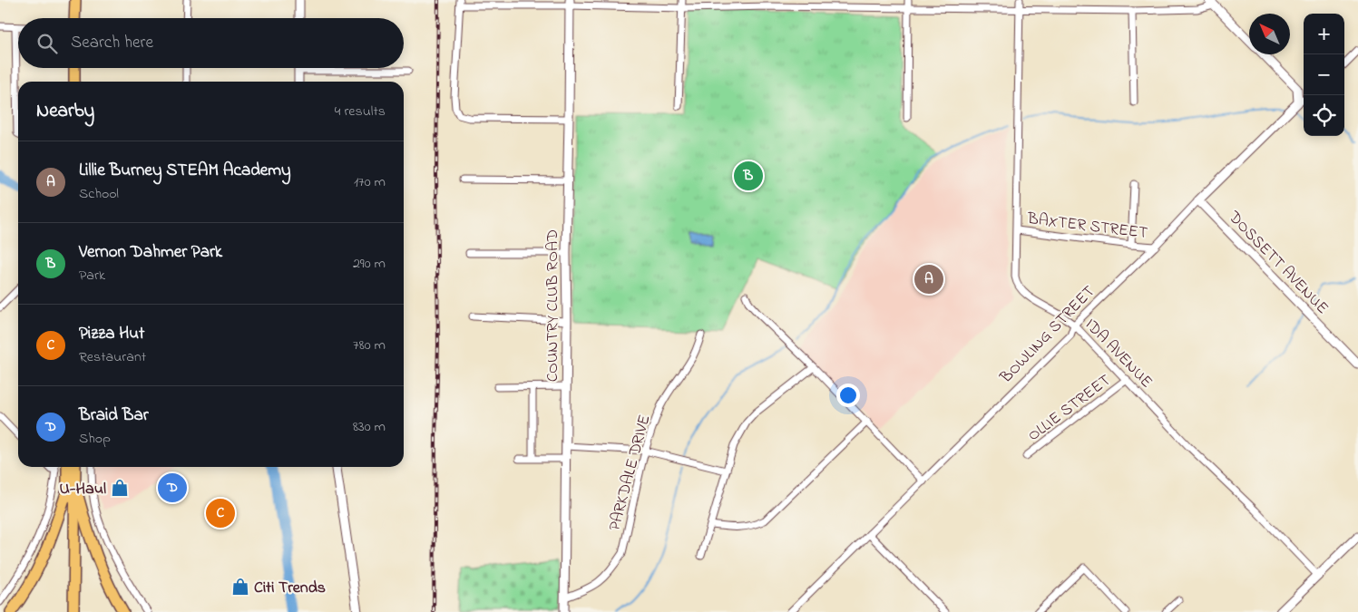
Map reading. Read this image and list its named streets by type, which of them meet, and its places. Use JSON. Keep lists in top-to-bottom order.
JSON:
{
  "streets": {
    "street": [
      "BAXTER STREET",
      "DOSSETT AVENUE",
      "COUNTRY CLUB ROAD",
      "BOWLING STREET",
      "IDA AVENUE",
      "OLLIE STREET",
      "PARKDALE DRIVE"
    ]
  },
  "crossings": [
    ["BAXTER STREET", "BOWLING STREET"],
    ["BAXTER STREET", "IDA AVENUE"],
    ["DOSSETT AVENUE", "BOWLING STREET"],
    ["COUNTRY CLUB ROAD", "PARKDALE DRIVE"],
    ["BOWLING STREET", "IDA AVENUE"],
    ["IDA AVENUE", "OLLIE STREET"]
  ],
  "places": {
    "shop": ["U-Haul", "Citi Trends"]
  },
  "north": "top left",
  "page": {
    "map_buttons": ["+", "−"],
    "search": "Search here",
    "heading": ["Nearby", "4 results"],
    "list": [
      {
        "mark": "A",
        "name": "Lillie Burney STEAM Academy",
        "note": "School",
        "value": "170 m"
      },
      {
        "mark": "B",
        "name": "Vernon Dahmer Park",
        "note": "Park",
        "value": "290 m"
      },
      {
        "mark": "C",
        "name": "Pizza Hut",
        "note": "Restaurant",
        "value": "780 m"
      },
      {
        "mark": "D",
        "name": "Braid Bar",
        "note": "Shop",
        "value": "830 m"
      }
    ],
    "pins": [
      "B",
      "A",
      "D",
      "C"
    ]
  }
}
